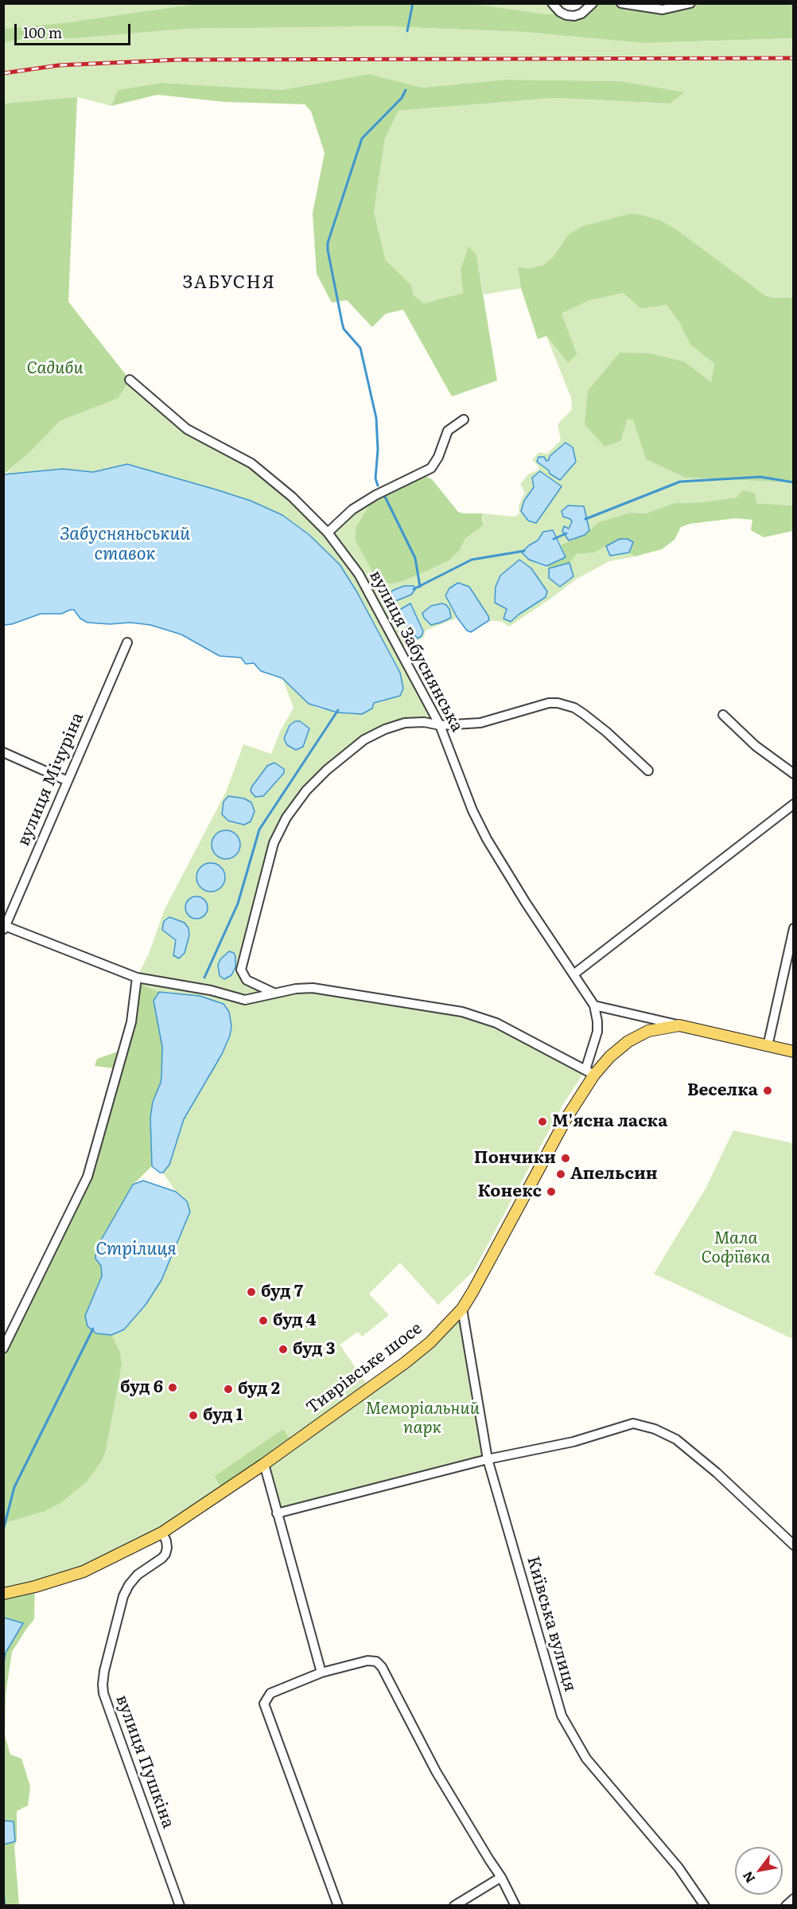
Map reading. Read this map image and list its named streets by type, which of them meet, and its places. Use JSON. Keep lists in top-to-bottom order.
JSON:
{
  "streets": {
    "main road": ["Тиврівське шосе"],
    "street": [
      "вулиця Забуснянська",
      "вулиця Мічуріна",
      "Київська вулиця",
      "вулиця Пушкіна"
    ]
  },
  "crossings": [
    ["Тиврівське шосе", "Київська вулиця"],
    ["Тиврівське шосе", "вулиця Пушкіна"]
  ],
  "districts": ["ЗАБУСНЯ"],
  "water": ["Забусняньський ставок", "Стрілиця"],
  "parks": ["Садиби", "Мала Софіївка", "Меморіальний парк"],
  "places": [
    "Веселка",
    "М'ясна ласка",
    "Пончики",
    "Апельсин",
    "Конекс",
    "буд 7",
    "буд 4",
    "буд 3",
    "буд 6",
    "буд 2",
    "буд 1"
  ],
  "scale_bar": "100 m",
  "north": "bottom left"
}
